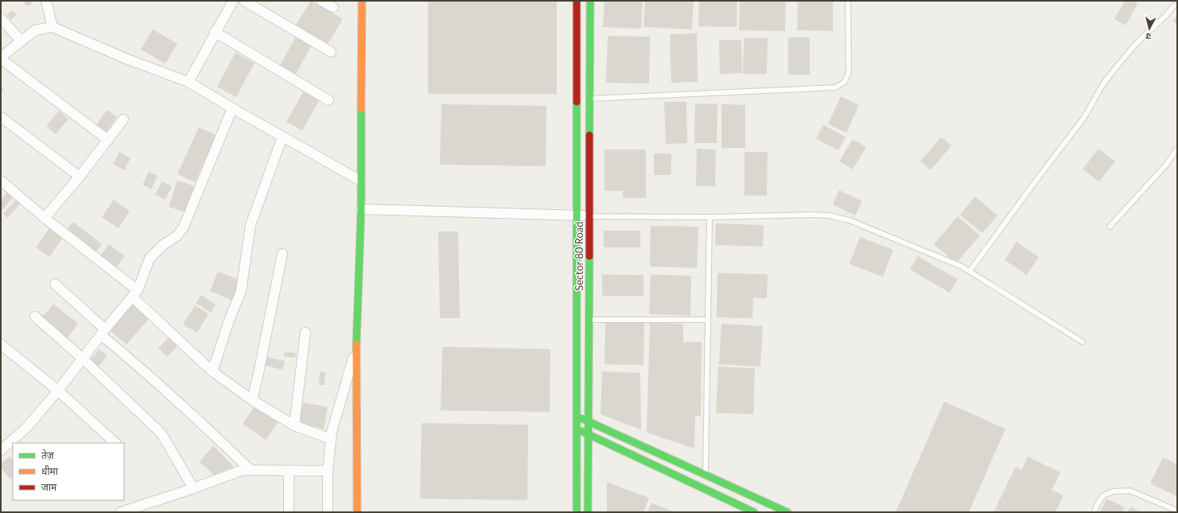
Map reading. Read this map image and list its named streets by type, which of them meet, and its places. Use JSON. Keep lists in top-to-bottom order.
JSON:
{
  "streets": {
    "street": ["Sector 80 Road"]
  },
  "legend": ["तेज़", "धीमा", "जाम"],
  "north": "bottom"
}
